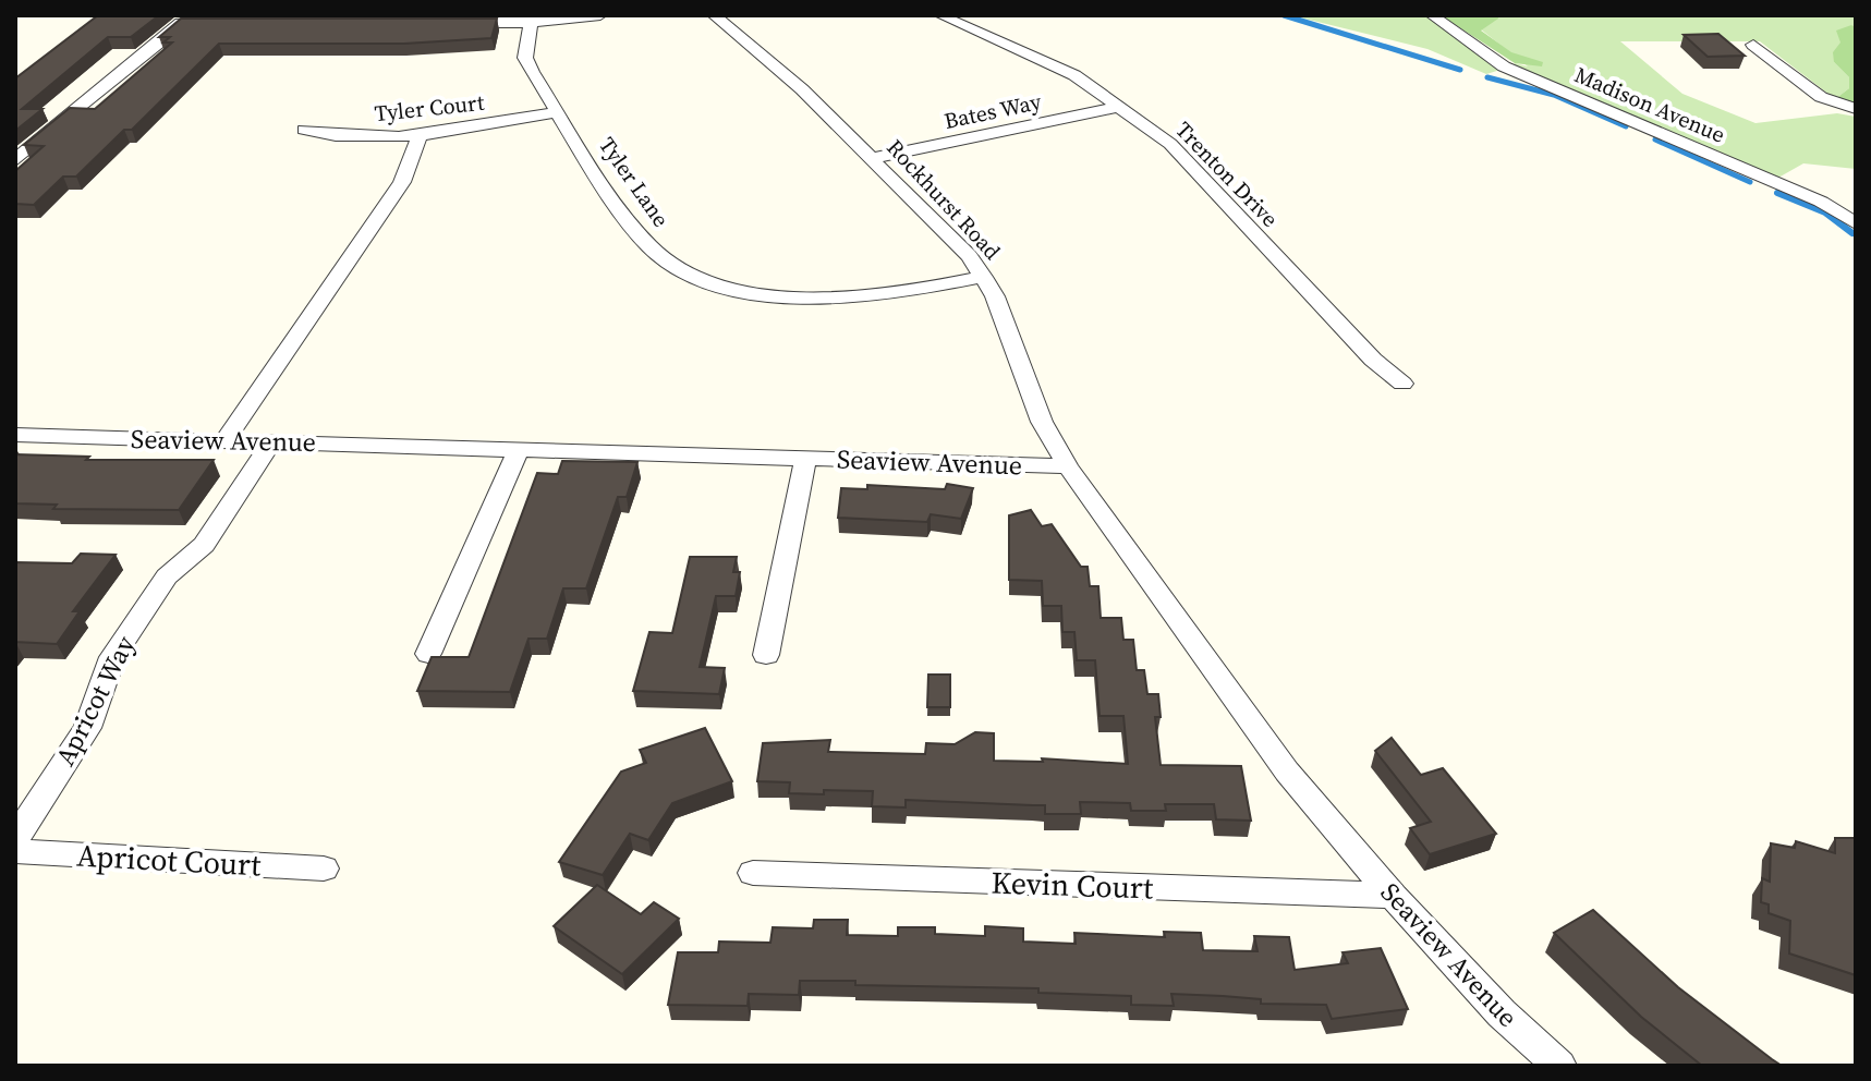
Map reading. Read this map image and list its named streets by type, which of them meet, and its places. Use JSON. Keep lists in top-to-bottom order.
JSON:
{
  "streets": {
    "street": [
      "Madison Avenue",
      "Tyler Court",
      "Bates Way",
      "Trenton Drive",
      "Tyler Lane",
      "Rockhurst Road",
      "Seaview Avenue",
      "Apricot Way",
      "Apricot Court",
      "Kevin Court"
    ]
  },
  "crossings": [
    ["Tyler Court", "Tyler Lane"],
    ["Bates Way", "Trenton Drive"],
    ["Bates Way", "Rockhurst Road"],
    ["Tyler Lane", "Rockhurst Road"],
    ["Rockhurst Road", "Seaview Avenue"],
    ["Seaview Avenue", "Apricot Way"],
    ["Seaview Avenue", "Kevin Court"]
  ]
}
